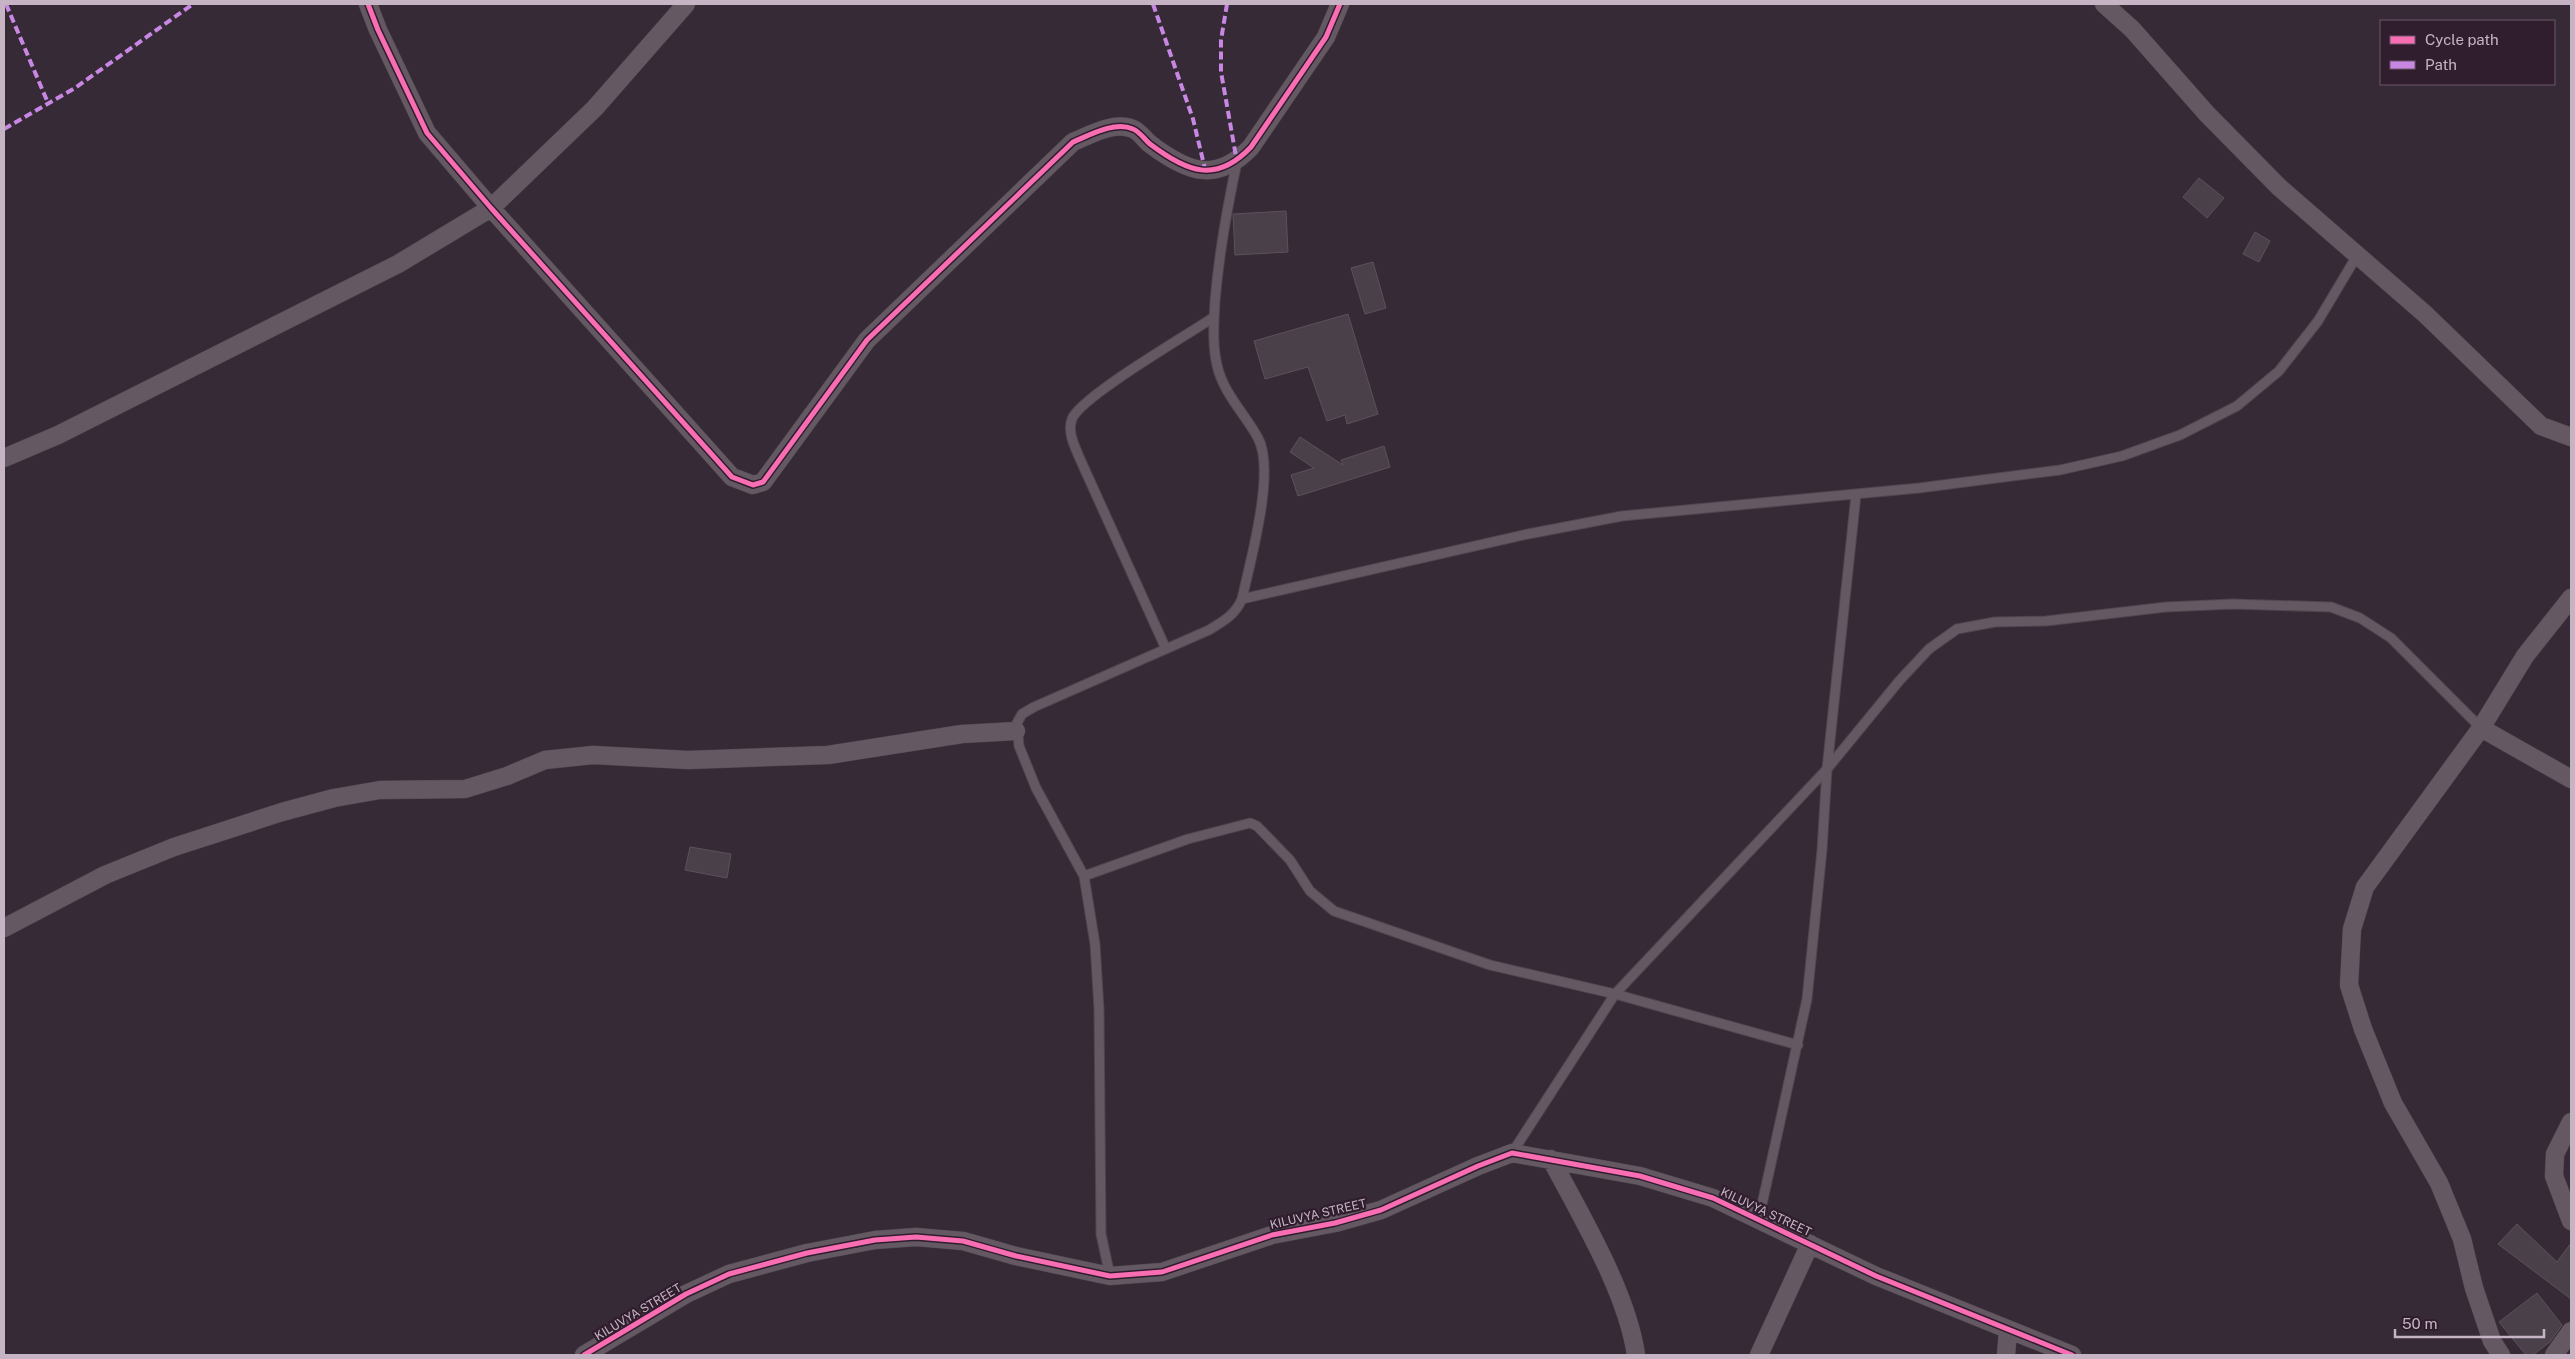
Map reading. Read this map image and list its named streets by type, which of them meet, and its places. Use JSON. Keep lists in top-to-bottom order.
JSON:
{
  "streets": {
    "street": ["KILUVYA STREET"]
  },
  "legend": ["Cycle path", "Path"],
  "scale_bar": "50 m"
}
